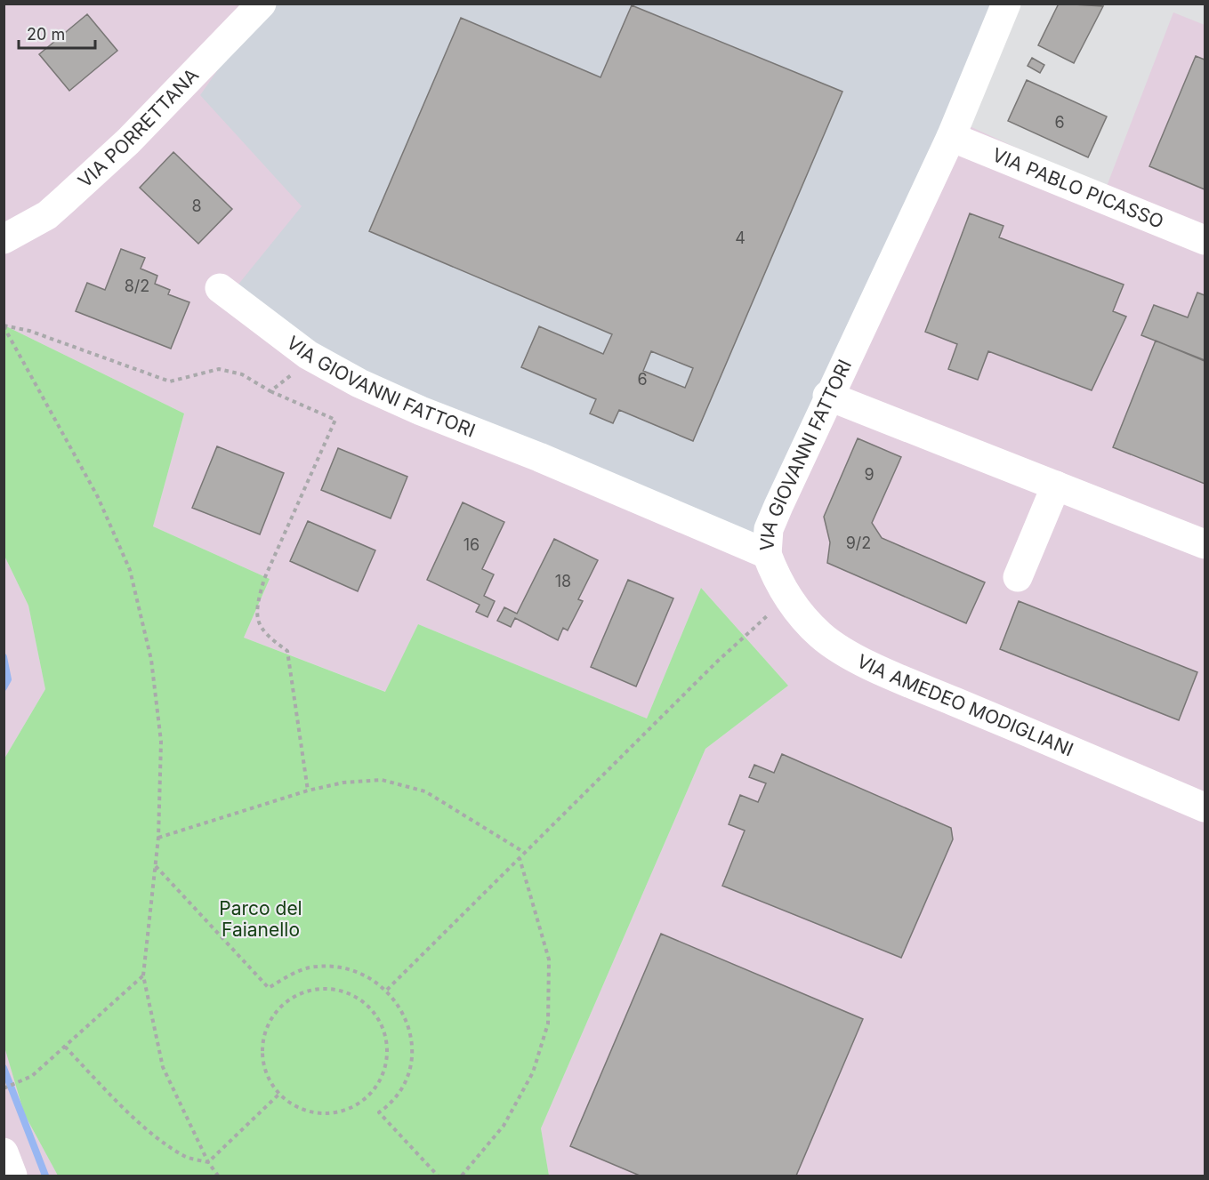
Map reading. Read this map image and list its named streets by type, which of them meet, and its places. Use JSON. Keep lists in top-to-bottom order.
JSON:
{
  "streets": {
    "street": [
      "VIA PORRETTANA",
      "VIA PABLO PICASSO",
      "VIA GIOVANNI FATTORI",
      "VIA AMEDEO MODIGLIANI"
    ]
  },
  "crossings": [
    ["VIA PABLO PICASSO", "VIA GIOVANNI FATTORI"],
    ["VIA GIOVANNI FATTORI", "VIA AMEDEO MODIGLIANI"]
  ],
  "parks": ["Parco del Faianello"],
  "house_numbers": [
    "6",
    "8",
    "4",
    "8/2",
    "6",
    "9",
    "9/2",
    "16",
    "18"
  ],
  "scale_bar": "20 m"
}
